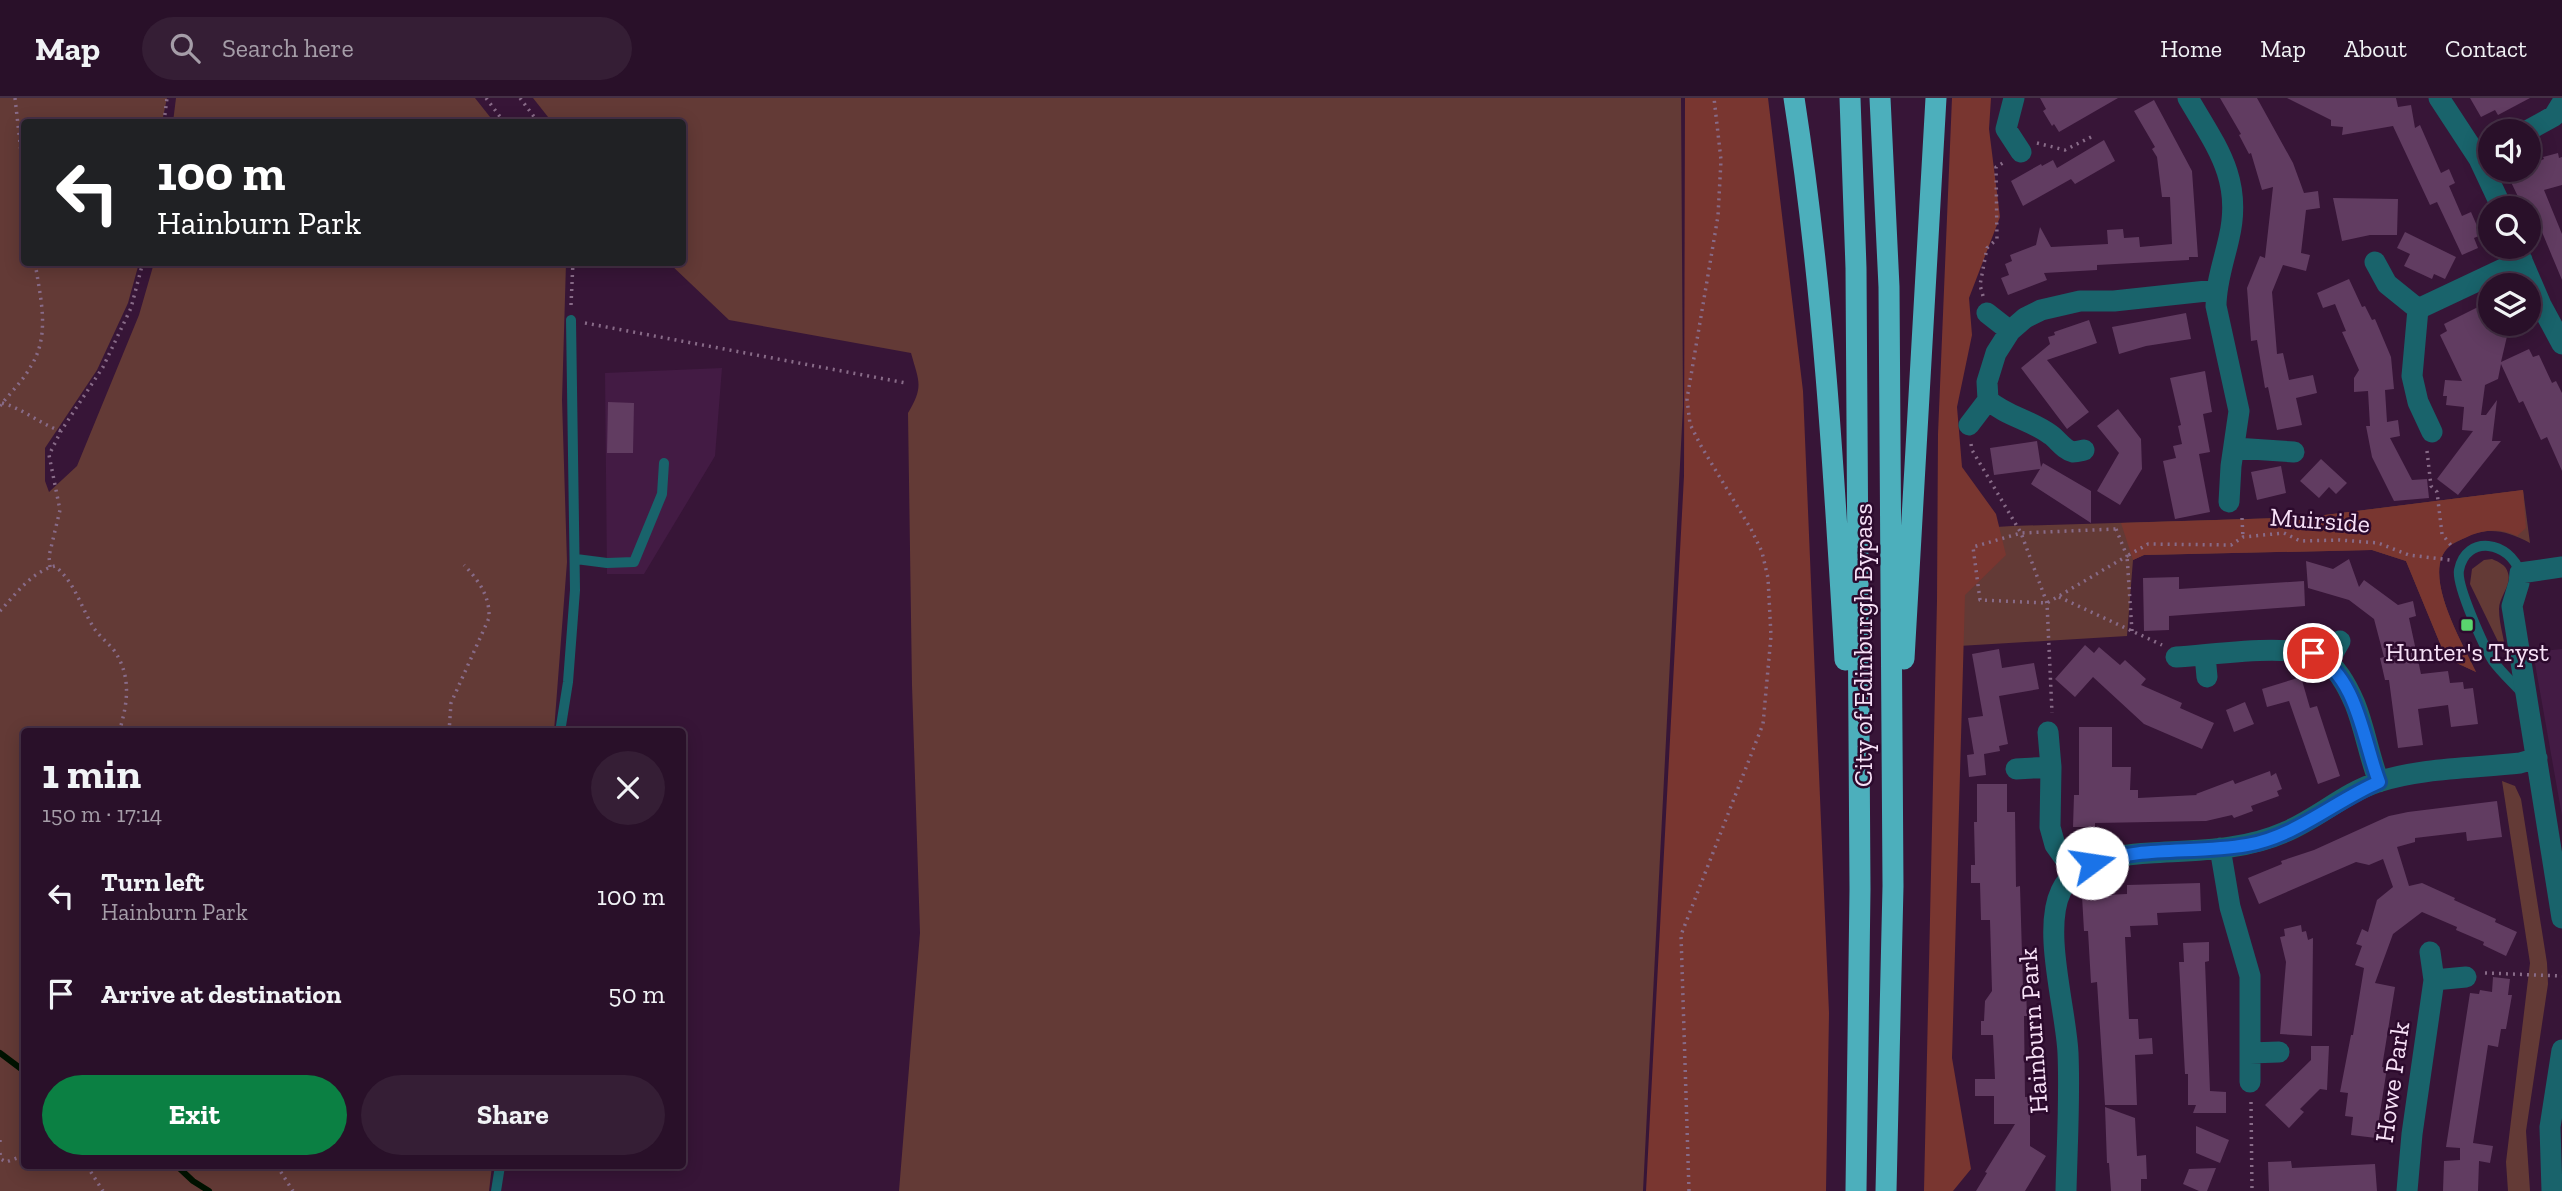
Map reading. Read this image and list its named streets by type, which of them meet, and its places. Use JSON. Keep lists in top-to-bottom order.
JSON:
{
  "streets": {
    "highway": ["City of Edinburgh Bypass"],
    "street": ["Hainburn Park", "Howe Park"],
    "path": ["Muirside"]
  },
  "places": {
    "transit": ["Hunter's Tryst"]
  },
  "page": {
    "header": "Map",
    "search": "Search here",
    "nav": [
      "Home",
      "Map",
      "About",
      "Contact"
    ],
    "turn": ["100 m", "Hainburn Park"],
    "heading": ["1 min", "150 m · 17:14"],
    "list": [
      {
        "name": "Turn left",
        "note": "Hainburn Park",
        "value": "100 m"
      },
      {
        "name": "Arrive at destination",
        "value": "50 m"
      }
    ],
    "buttons": ["Exit", "Share"]
  }
}
